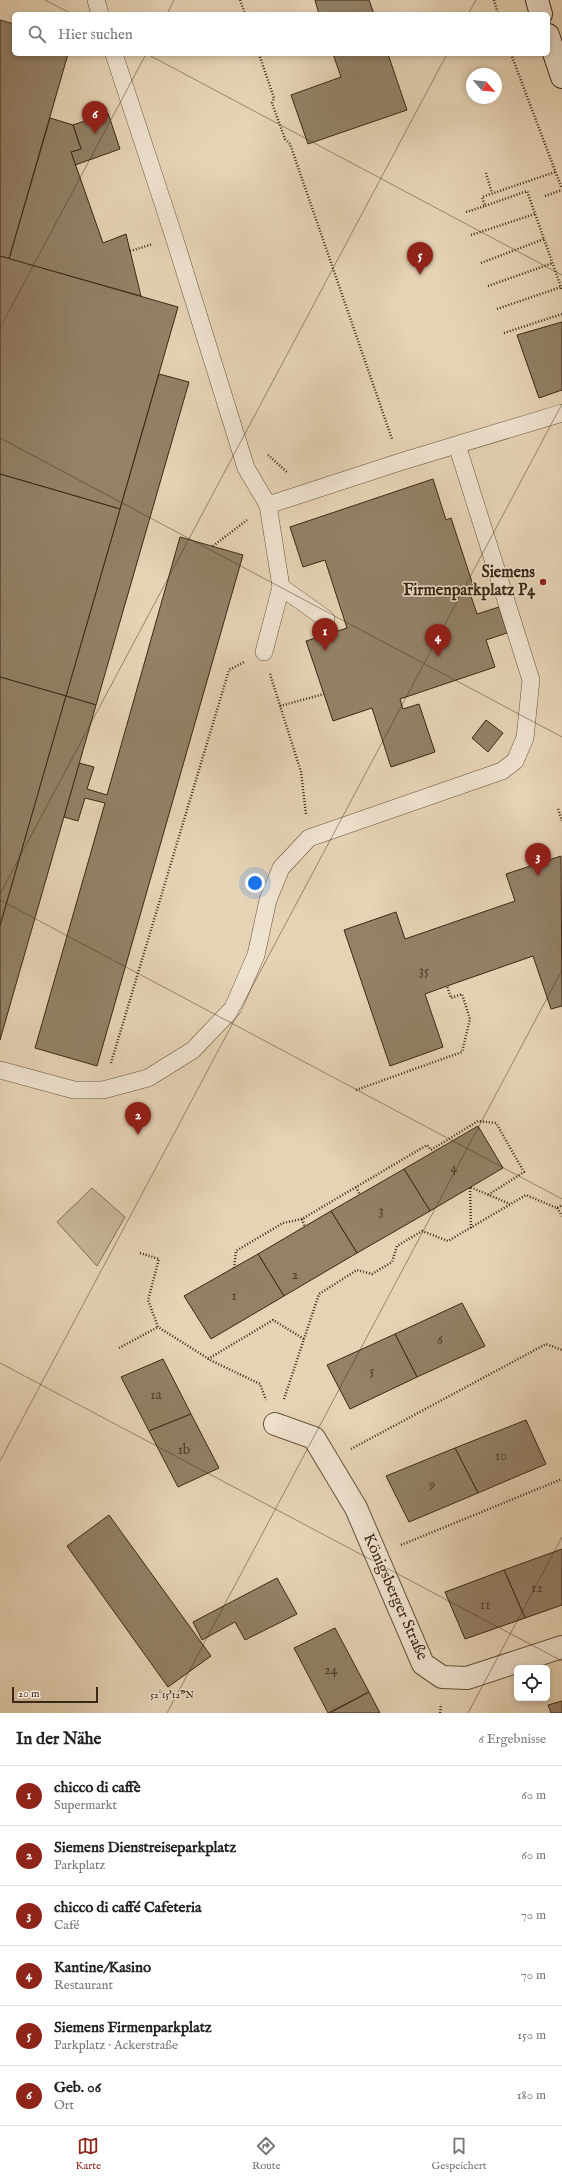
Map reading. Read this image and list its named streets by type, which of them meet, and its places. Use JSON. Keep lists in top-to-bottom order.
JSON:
{
  "streets": {
    "street": ["Königsberger Straße"]
  },
  "places": ["Siemens Firmenparkplatz P4"],
  "house_numbers": [
    "35",
    "4",
    "3",
    "2",
    "1",
    "6",
    "5",
    "1a",
    "1b",
    "10",
    "9",
    "12",
    "11",
    "24"
  ],
  "scale_bar": "20 m",
  "north": "bottom right",
  "page": {
    "search": "Hier suchen",
    "pins": [
      "6",
      "5",
      "1",
      "4",
      "3",
      "2"
    ],
    "scale": "20 m",
    "heading": ["In der Nähe", "6 Ergebnisse"],
    "list": [
      {
        "mark": "1",
        "name": "chicco di caffè",
        "note": "Supermarkt",
        "value": "60 m"
      },
      {
        "mark": "2",
        "name": "Siemens Dienstreiseparkplatz",
        "note": "Parkplatz",
        "value": "60 m"
      },
      {
        "mark": "3",
        "name": "chicco di caffé Cafeteria",
        "note": "Café",
        "value": "70 m"
      },
      {
        "mark": "4",
        "name": "Kantine/Kasino",
        "note": "Restaurant",
        "value": "70 m"
      },
      {
        "mark": "5",
        "name": "Siemens Firmenparkplatz",
        "note": "Parkplatz · Ackerstraße",
        "value": "150 m"
      },
      {
        "mark": "6",
        "name": "Geb. 06",
        "note": "Ort",
        "value": "180 m"
      }
    ],
    "nav": ["Karte", "Route", "Gespeichert"]
  },
  "coordinates": ["52°15'12\"N"]
}
